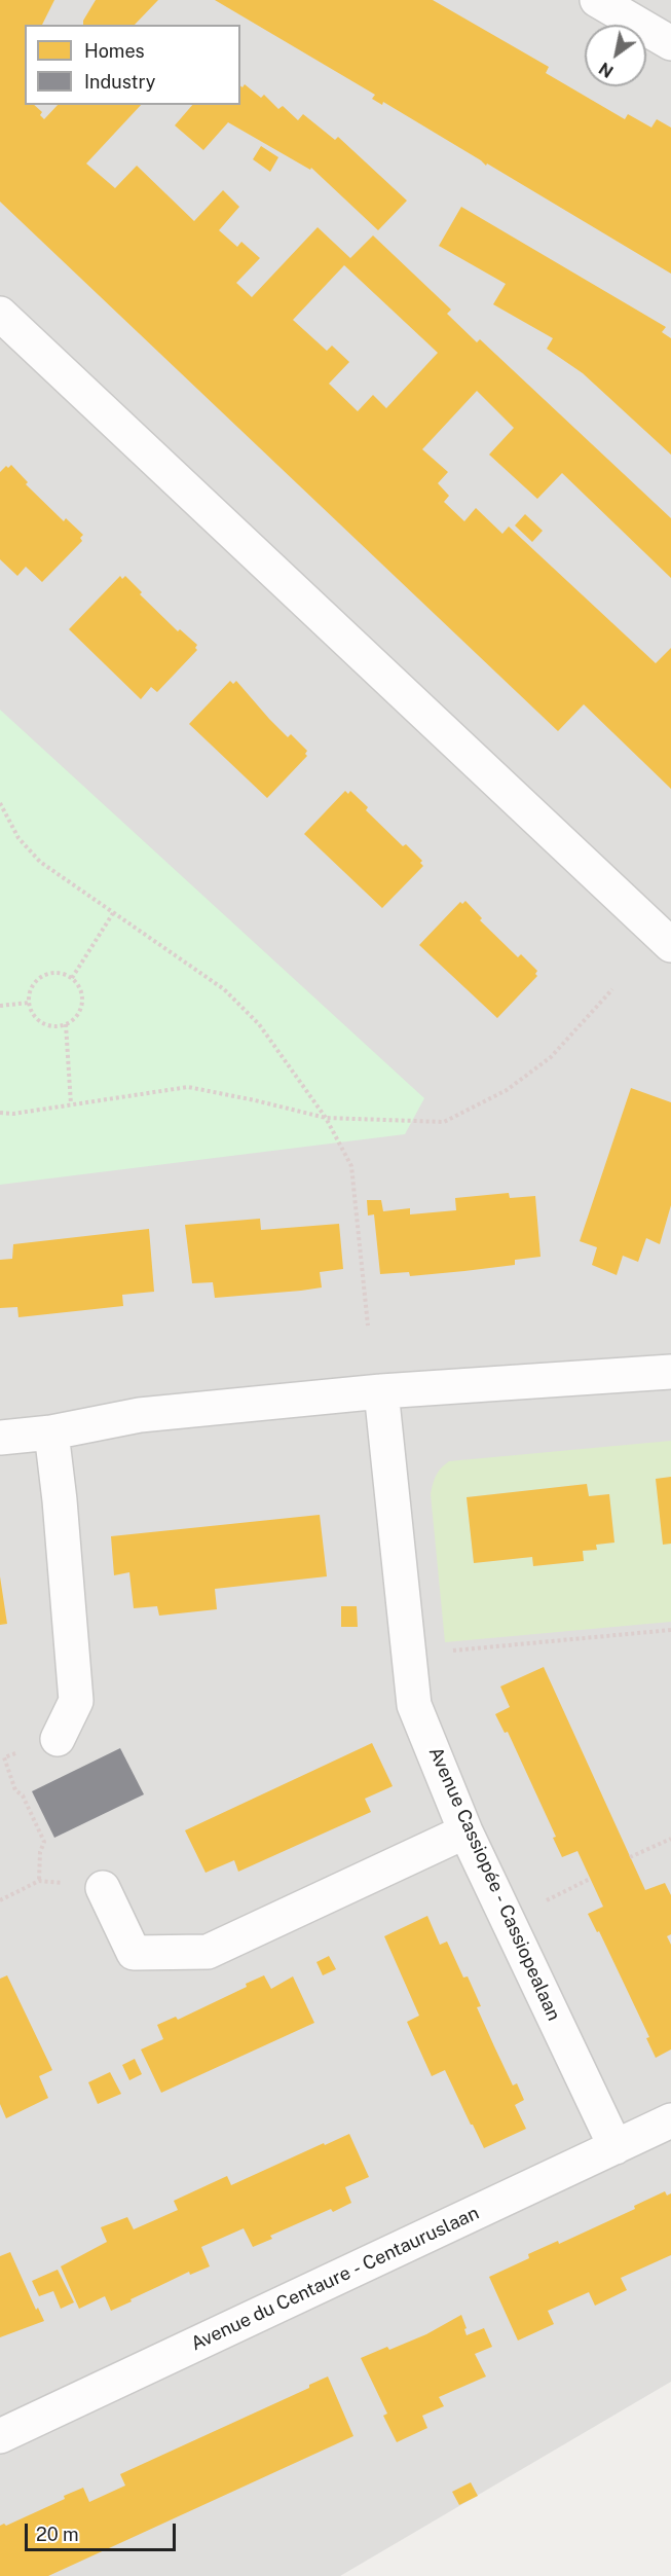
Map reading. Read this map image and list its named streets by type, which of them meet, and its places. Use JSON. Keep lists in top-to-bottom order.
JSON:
{
  "streets": {
    "street": ["Avenue Cassiopée - Cassiopealaan", "Avenue du Centaure - Centauruslaan"]
  },
  "crossings": [
    ["Avenue Cassiopée - Cassiopealaan", "Avenue du Centaure - Centauruslaan"]
  ],
  "legend": ["Homes", "Industry"],
  "scale_bar": "20 m",
  "north": "bottom left"
}
